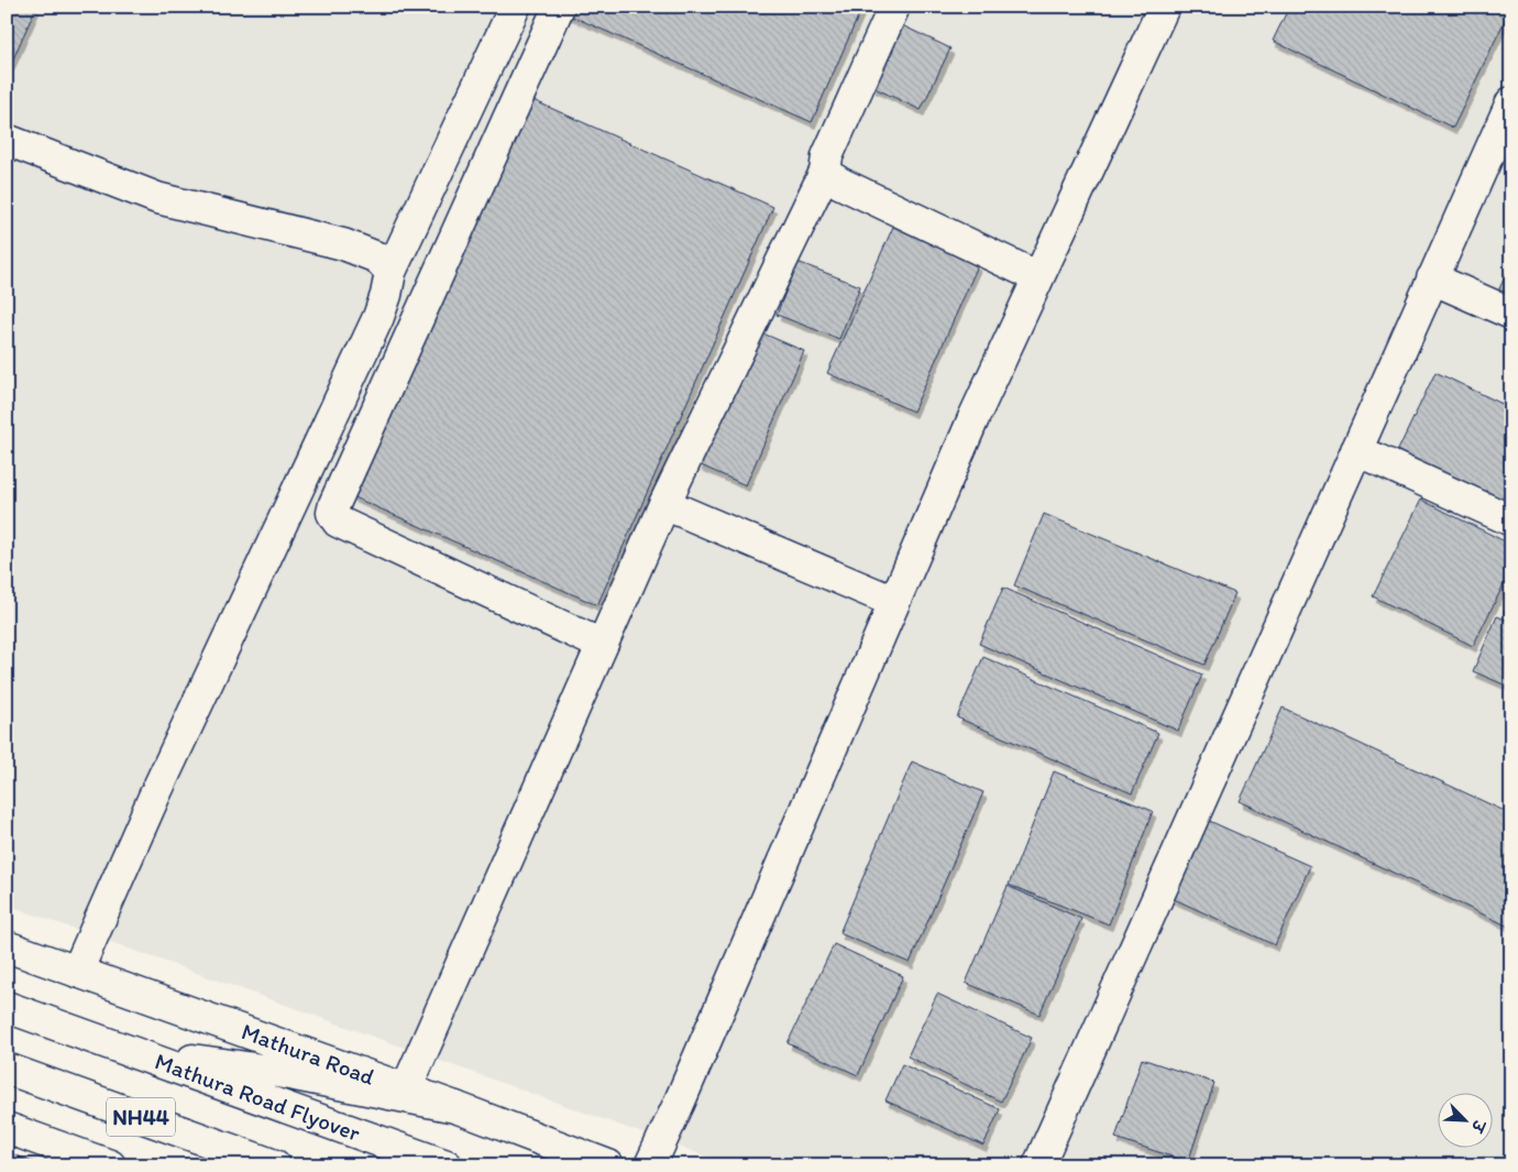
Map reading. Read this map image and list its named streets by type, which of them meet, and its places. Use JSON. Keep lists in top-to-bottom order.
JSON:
{
  "streets": {
    "main road": ["Mathura Road", "Mathura Road Flyover", "NH44"]
  },
  "crossings": [
    ["Mathura Road Flyover", "NH44"]
  ],
  "north": "bottom right"
}
